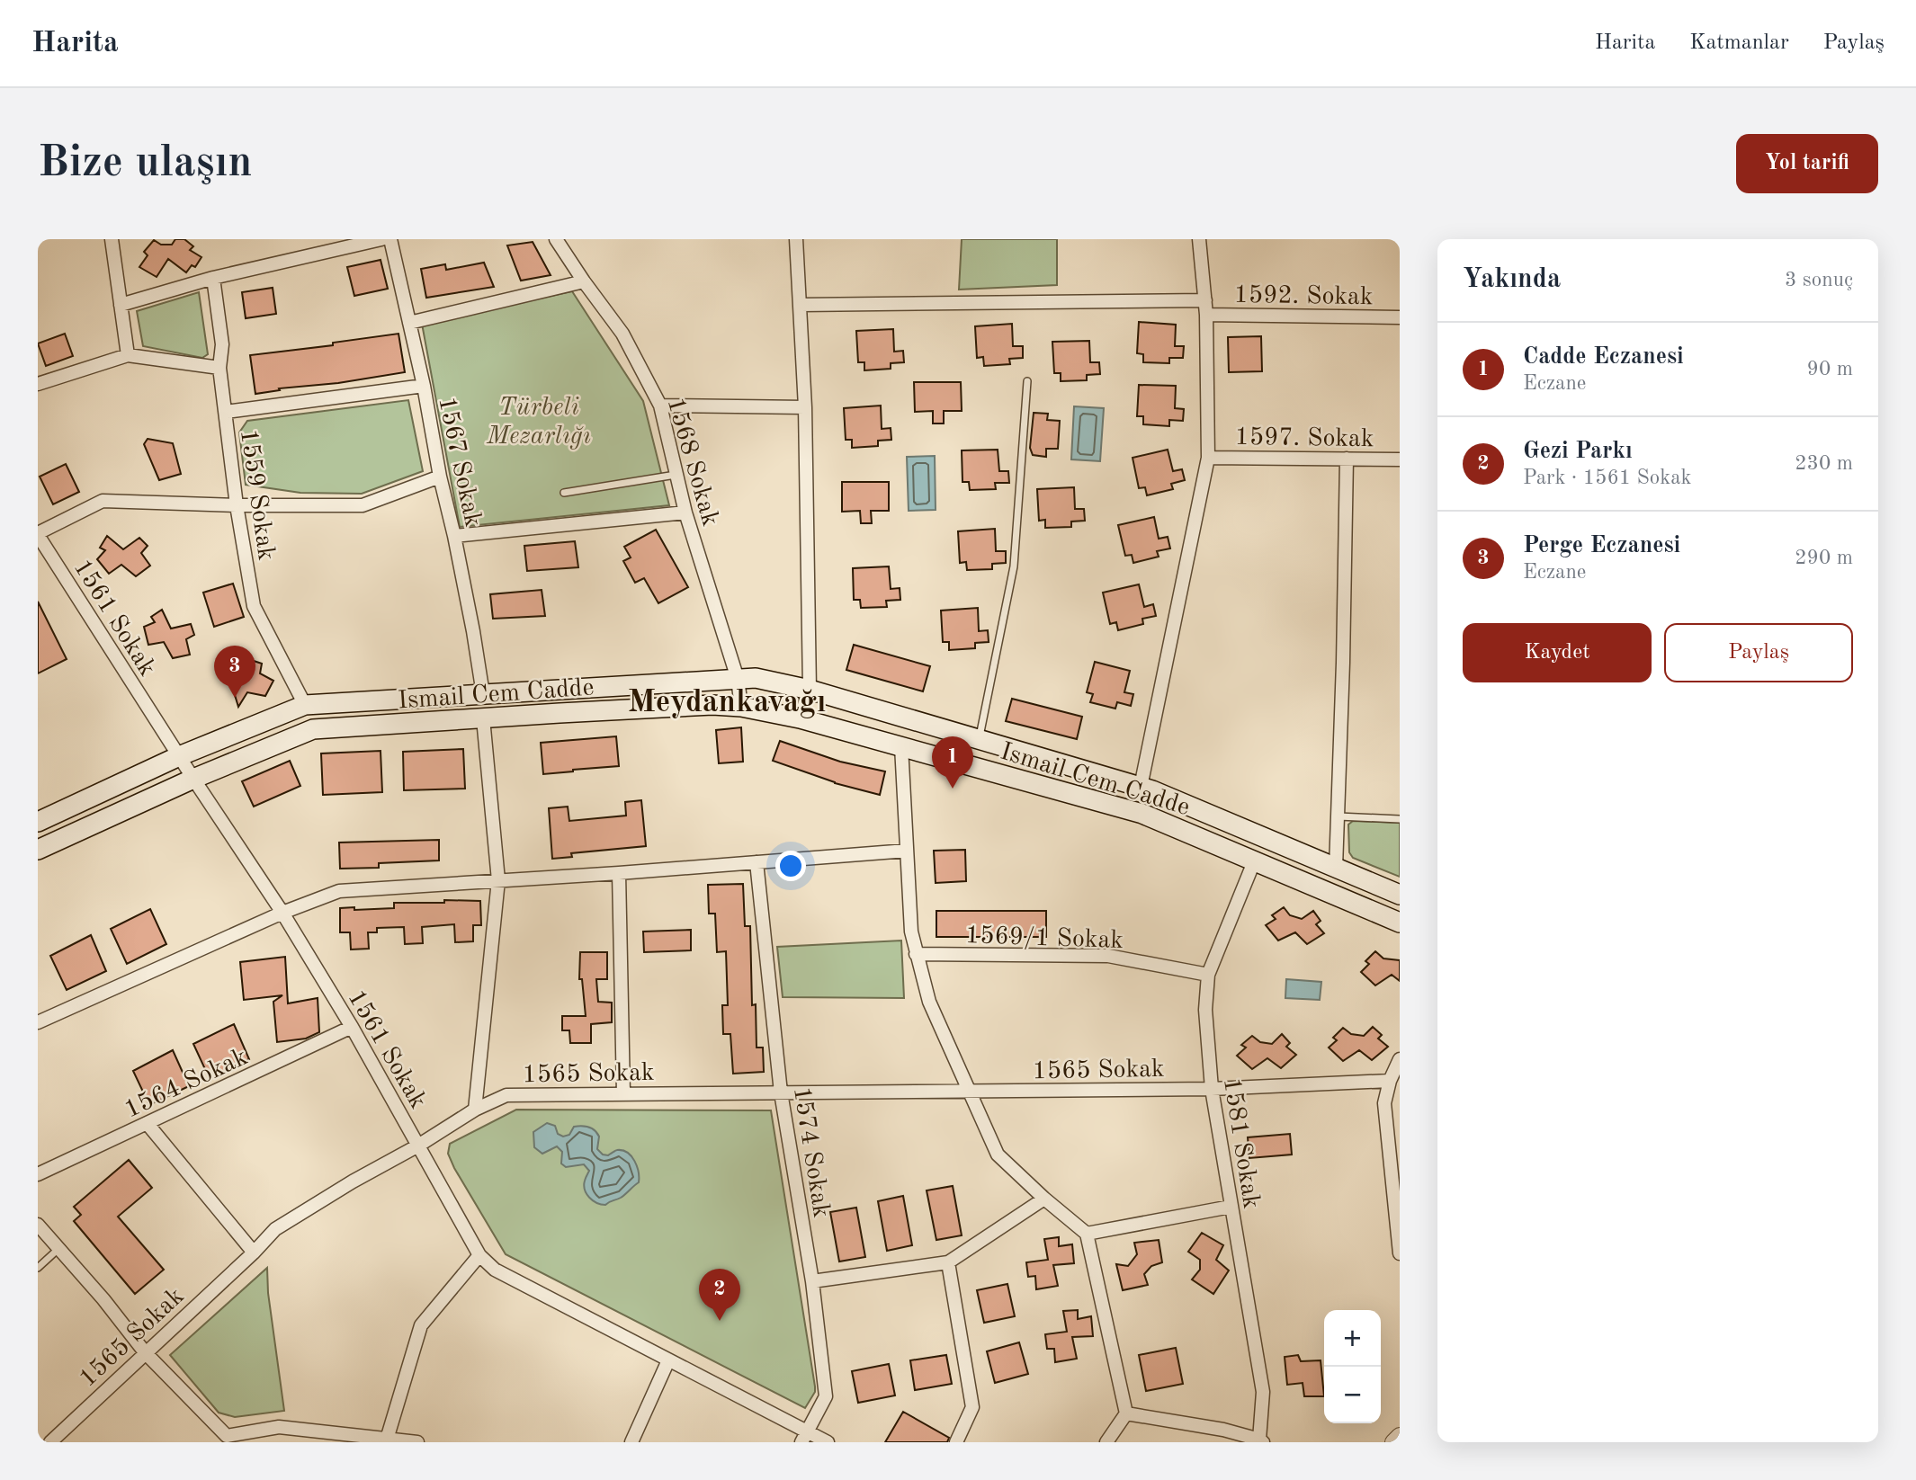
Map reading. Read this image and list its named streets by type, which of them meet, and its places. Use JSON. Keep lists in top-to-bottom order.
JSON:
{
  "streets": {
    "main road": ["Ismail Cem Cadde"],
    "street": [
      "1592. Sokak",
      "1597. Sokak",
      "1567 Sokak",
      "1568 Sokak",
      "1559 Sokak",
      "1561 Sokak",
      "1569/1 Sokak",
      "1565 Sokak",
      "1564 Sokak",
      "1581 Sokak",
      "1574 Sokak"
    ]
  },
  "crossings": [
    ["1567 Sokak", "Ismail Cem Cadde"],
    ["1568 Sokak", "Ismail Cem Cadde"],
    ["1559 Sokak", "Ismail Cem Cadde"],
    ["1561 Sokak", "Ismail Cem Cadde"],
    ["1561 Sokak", "1565 Sokak"],
    ["1561 Sokak", "1564 Sokak"],
    ["1561 Sokak", "1574 Sokak"],
    ["Ismail Cem Cadde", "1581 Sokak"],
    ["1569/1 Sokak", "1581 Sokak"],
    ["1565 Sokak", "1581 Sokak"],
    ["1565 Sokak", "1574 Sokak"]
  ],
  "districts": ["Meydankavağı"],
  "parks": ["Türbeli Mezarlığı"],
  "page": {
    "header": "Harita",
    "nav": ["Harita", "Katmanlar", "Paylaş"],
    "buttons": [
      "Yol tarifi",
      ["Kaydet", "Paylaş"]
    ],
    "title": "Bize ulaşın",
    "heading": ["Yakında", "3 sonuç"],
    "list": [
      {
        "mark": "1",
        "name": "Cadde Eczanesi",
        "note": "Eczane",
        "value": "90 m"
      },
      {
        "mark": "2",
        "name": "Gezi Parkı",
        "note": "Park · 1561 Sokak",
        "value": "230 m"
      },
      {
        "mark": "3",
        "name": "Perge Eczanesi",
        "note": "Eczane",
        "value": "290 m"
      }
    ],
    "pins": ["3", "1", "2"],
    "map_buttons": ["+", "−"]
  }
}
